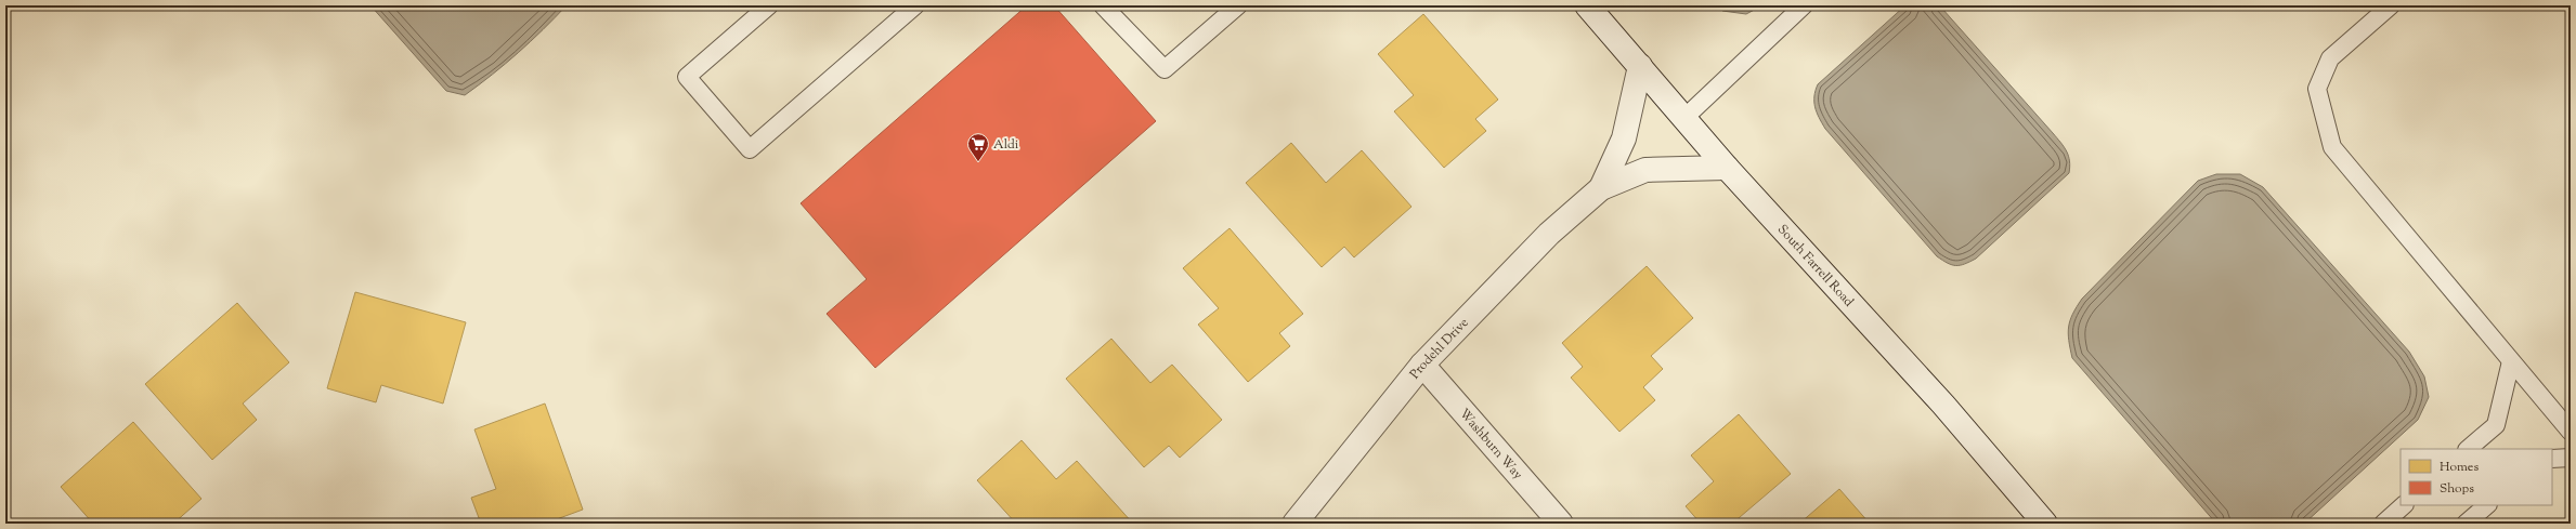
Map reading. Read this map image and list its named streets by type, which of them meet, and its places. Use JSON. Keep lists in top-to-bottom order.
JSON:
{
  "streets": {
    "street": ["South Farrell Road", "Prodehl Drive", "Washburn Way"]
  },
  "crossings": [
    ["South Farrell Road", "Prodehl Drive"],
    ["Prodehl Drive", "Washburn Way"]
  ],
  "places": {
    "supermarket": ["Aldi"]
  },
  "legend": ["Homes", "Shops"]
}
